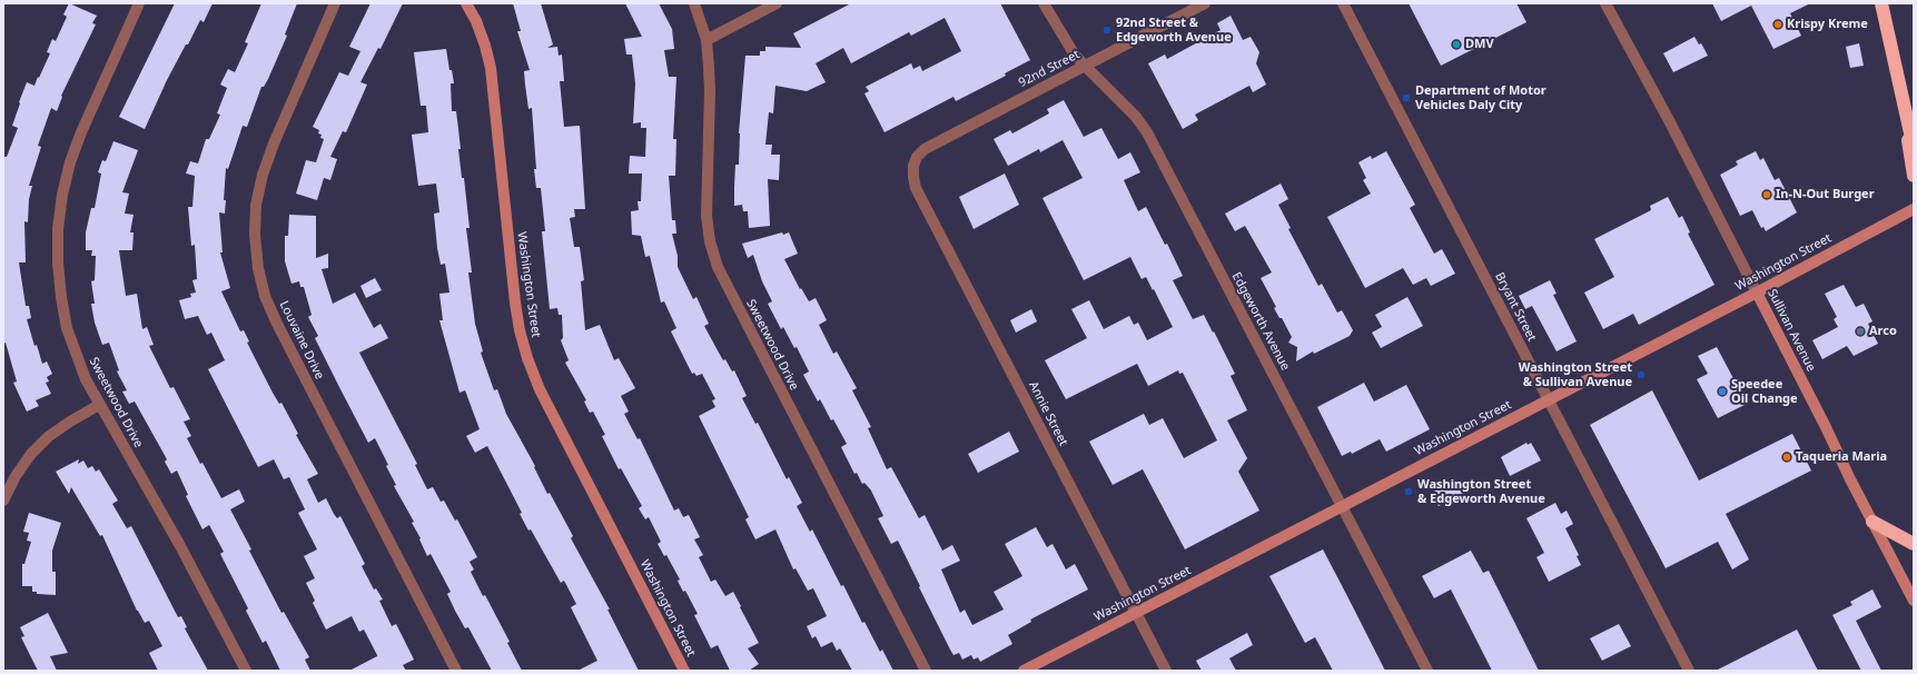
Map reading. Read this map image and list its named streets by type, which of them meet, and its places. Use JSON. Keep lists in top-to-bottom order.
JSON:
{
  "streets": {
    "street": [
      "92nd Street",
      "Washington Street",
      "Bryant Street",
      "Edgeworth Avenue",
      "Sullivan Avenue",
      "Louvaine Drive",
      "Sweetwood Drive",
      "Annie Street"
    ]
  },
  "crossings": [
    ["92nd Street", "Edgeworth Avenue"],
    ["92nd Street", "Annie Street"],
    ["Washington Street", "Bryant Street"],
    ["Washington Street", "Edgeworth Avenue"],
    ["Washington Street", "Sullivan Avenue"],
    ["Washington Street", "Annie Street"]
  ],
  "places": [
    "Krispy Kreme",
    "92nd Street & Edgeworth Avenue",
    "DMV",
    "Department of Motor Vehicles Daly City",
    "In-N-Out Burger",
    "Arco",
    "Washington Street & Sullivan Avenue",
    "Speedee Oil Change",
    "Taqueria Maria",
    "Washington Street & Edgeworth Avenue"
  ]
}
